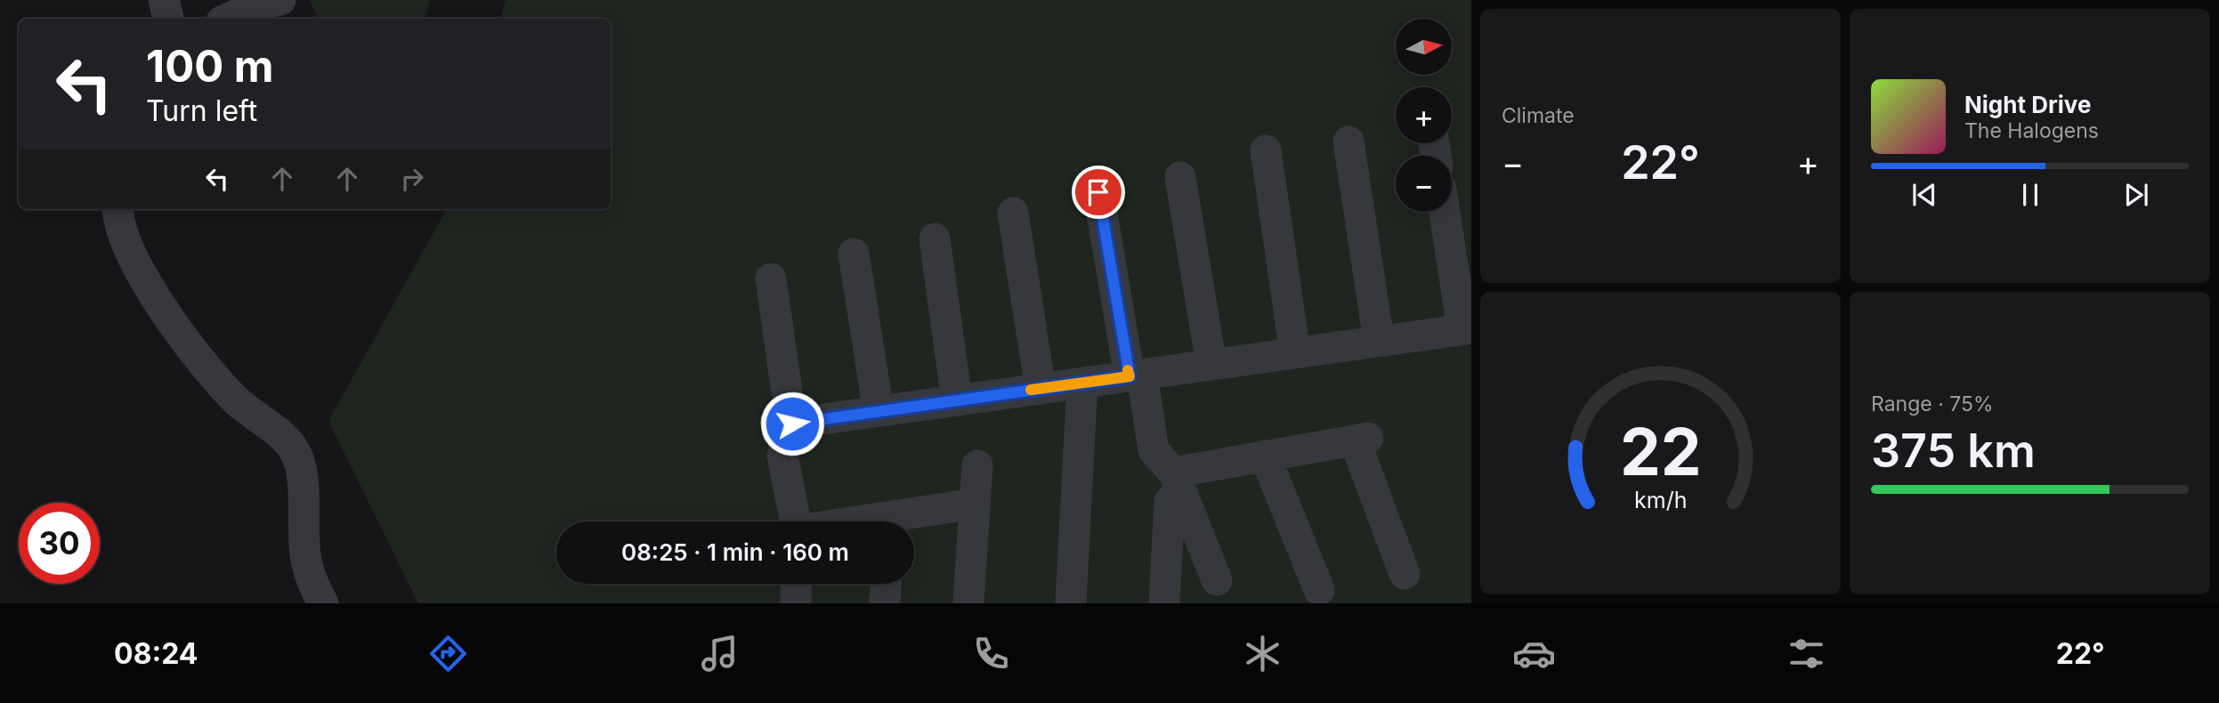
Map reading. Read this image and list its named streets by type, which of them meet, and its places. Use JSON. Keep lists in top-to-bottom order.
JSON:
{
  "north": "right",
  "page": {
    "tile": [
      "Climate",
      ["Range · 75%", "375 km"]
    ],
    "map_buttons": ["+", "−"],
    "turn": ["100 m", "Turn left"],
    "song": ["Night Drive", "The Halogens"],
    "heat": ["−", "22°", "+"],
    "limit": "30",
    "trip": "08:25 · 1 min · 160 m",
    "tabs": ["08:24", "22°"],
    "gauge": ["22", "km/h"]
  }
}
